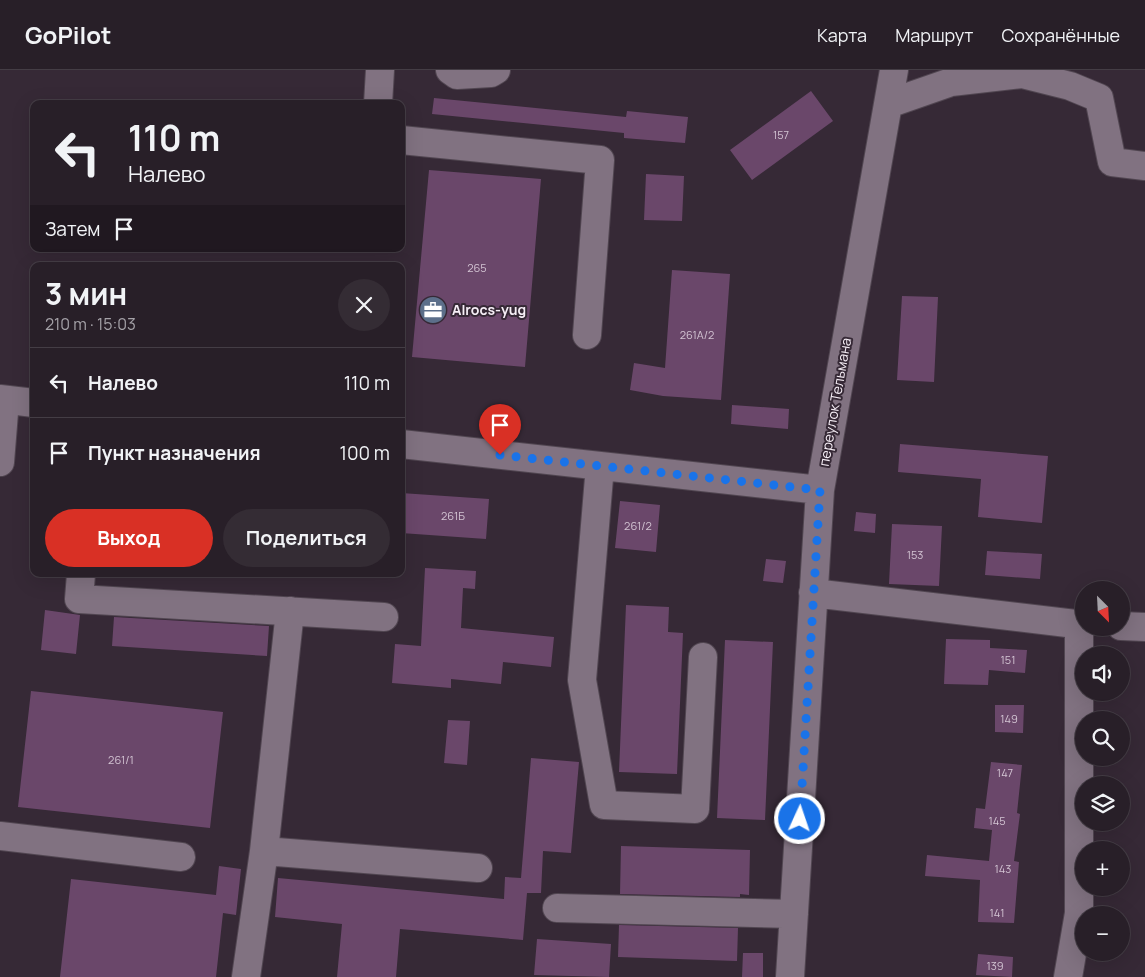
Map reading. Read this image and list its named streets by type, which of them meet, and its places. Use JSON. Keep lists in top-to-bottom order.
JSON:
{
  "streets": {
    "street": ["переулок Тельмана"]
  },
  "places": {
    "office": ["Alrocs-yug"]
  },
  "house_numbers": [
    "157",
    "265",
    "261А/2",
    "261Б",
    "261/2",
    "153",
    "151",
    "149",
    "261/1",
    "147",
    "145",
    "143",
    "141",
    "139"
  ],
  "north": "bottom right",
  "page": {
    "header": "GoPilot",
    "nav": ["Карта", "Маршрут", "Сохранённые"],
    "turn": ["110 m", "Налево"],
    "then": "Затем",
    "heading": ["3 мин", "210 m · 15:03"],
    "list": [
      {
        "name": "Налево",
        "value": "110 m"
      },
      {
        "name": "Пункт назначения",
        "value": "100 m"
      }
    ],
    "buttons": ["Выход", "Поделиться"],
    "map_buttons": ["+", "−"]
  }
}
